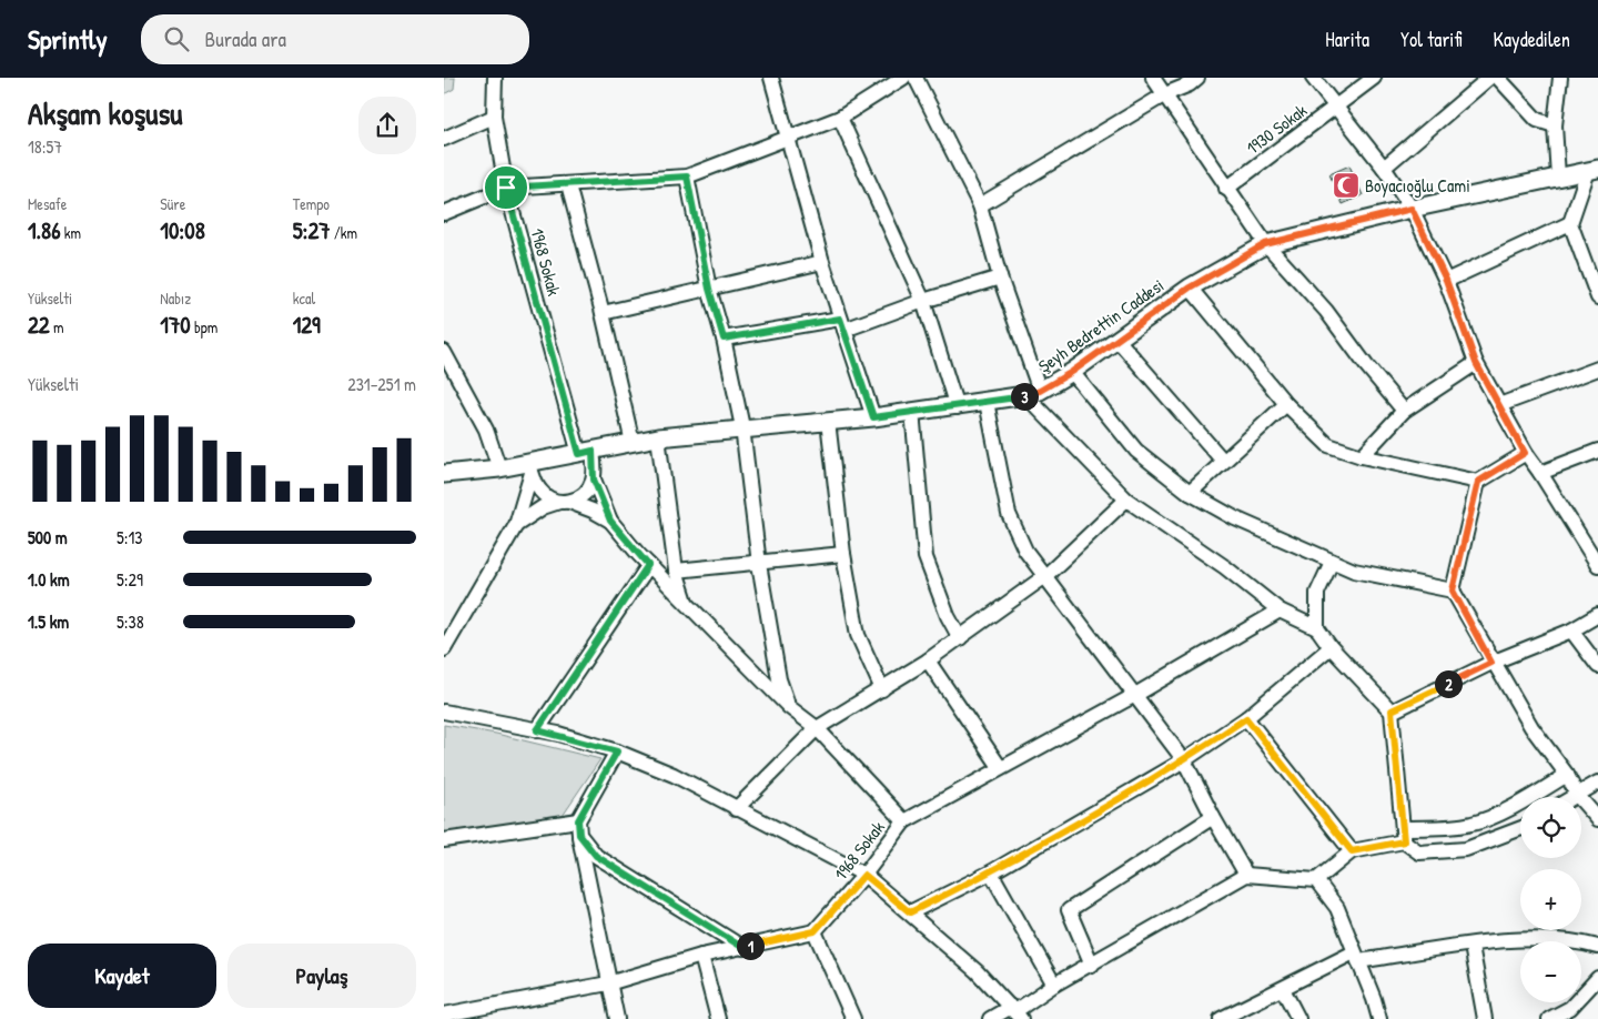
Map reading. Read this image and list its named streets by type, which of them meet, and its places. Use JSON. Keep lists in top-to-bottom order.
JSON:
{
  "streets": {
    "main road": ["Şeyh Bedrettin Caddesi"],
    "street": ["1930 Sokak", "1968 Sokak"]
  },
  "crossings": [
    ["1968 Sokak", "Şeyh Bedrettin Caddesi"]
  ],
  "places": {
    "mosque": ["Boyacıoğlu Cami"]
  },
  "page": {
    "header": "Sprintly",
    "search": "Burada ara",
    "nav": ["Harita", "Yol tarifi", "Kaydedilen"],
    "heading": ["Akşam koşusu", "18:57"],
    "stats": [
      ["Mesafe", "1.86 km"],
      ["Süre", "10:08"],
      ["Tempo", "5:27 /km"],
      ["Yükselti", "22 m"],
      ["Nabız", "170 bpm"],
      ["kcal", "129"]
    ],
    "chart": ["Yükselti", "231–251 m"],
    "pins": ["3", "2", "1"],
    "list": [
      {
        "name": "500 m",
        "note": "5:13"
      },
      {
        "name": "1.0 km",
        "note": "5:29"
      },
      {
        "name": "1.5 km",
        "note": "5:38"
      }
    ],
    "map_buttons": ["+", "−"],
    "buttons": ["Kaydet", "Paylaş"]
  }
}
